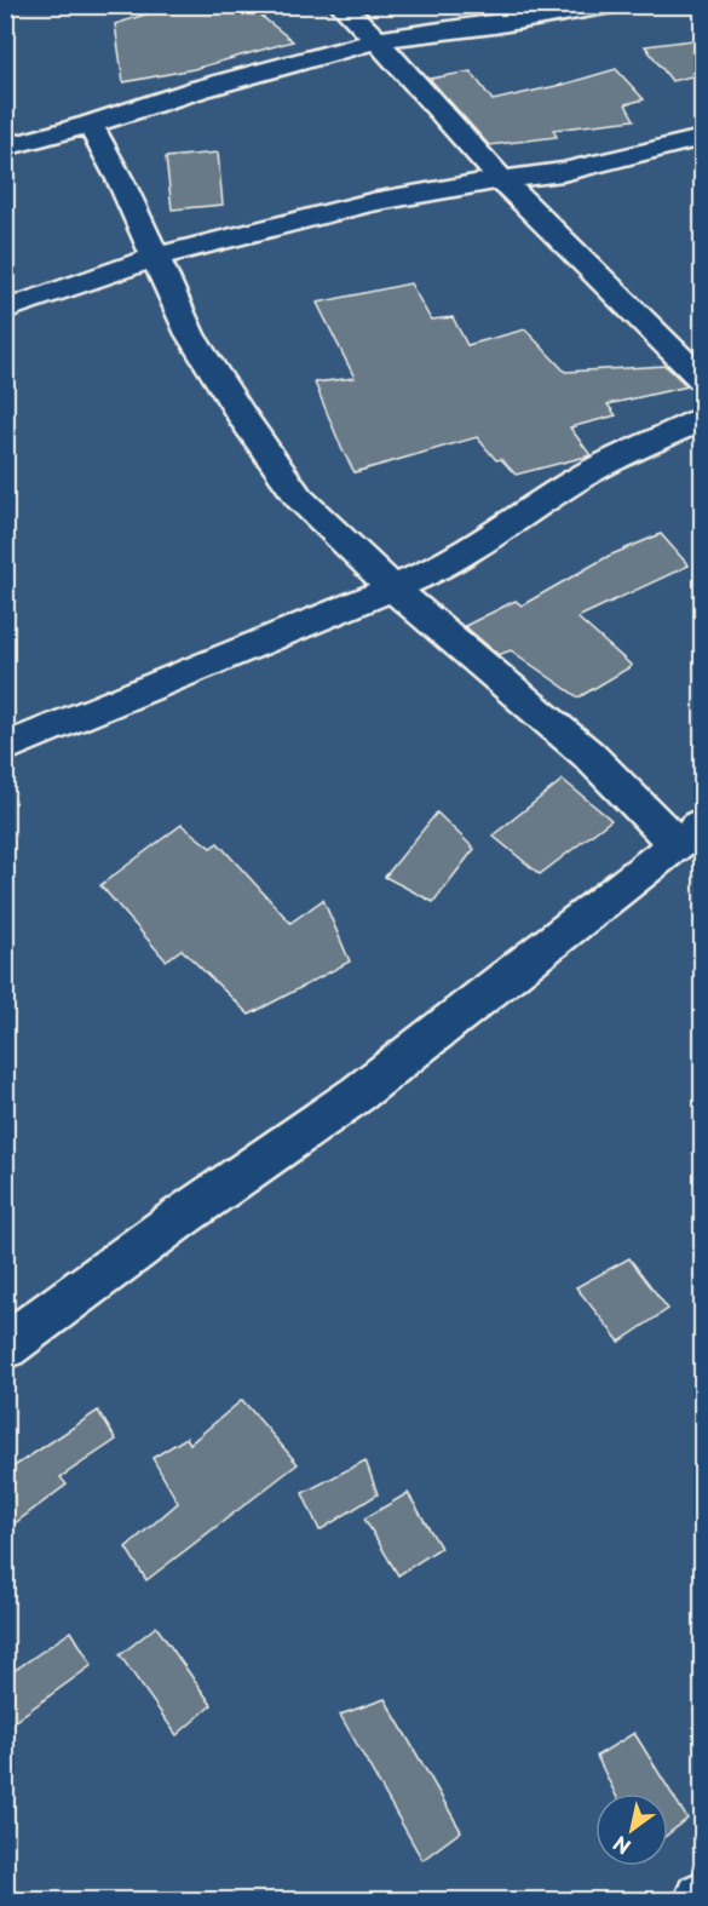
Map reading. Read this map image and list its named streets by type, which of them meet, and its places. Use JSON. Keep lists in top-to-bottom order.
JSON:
{
  "north": "bottom left"
}
